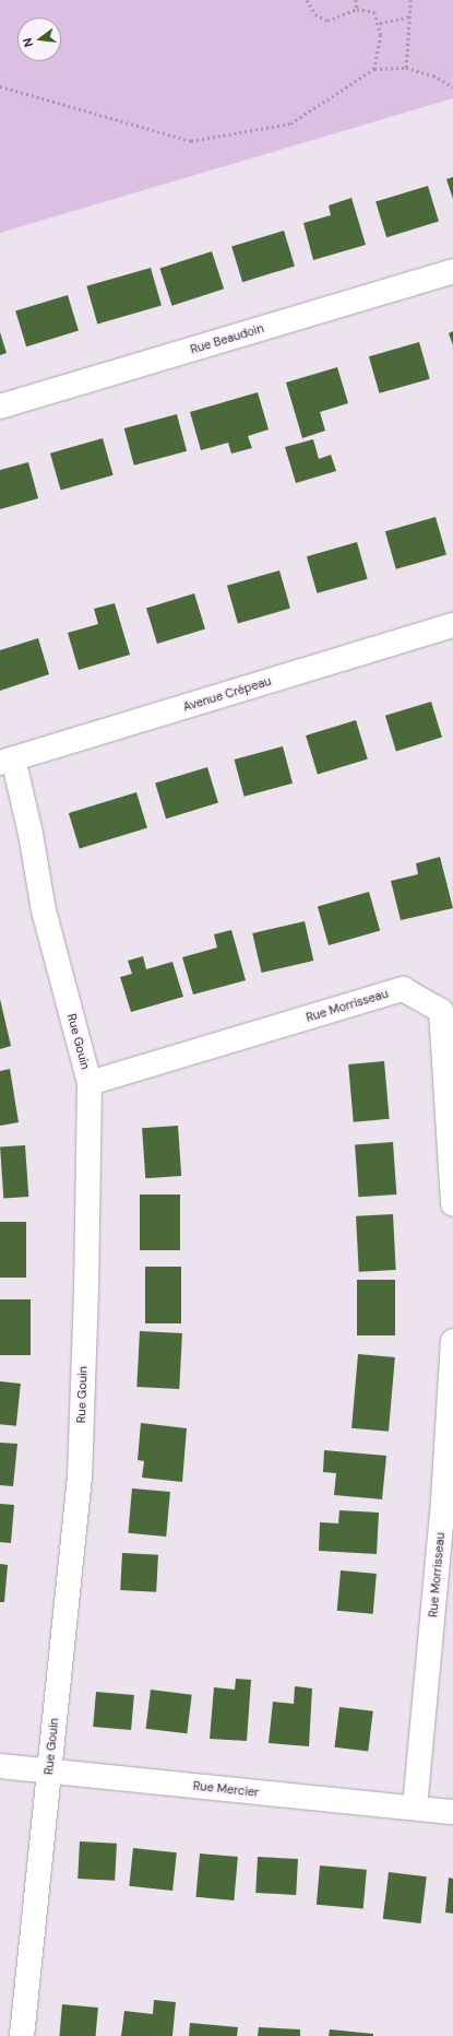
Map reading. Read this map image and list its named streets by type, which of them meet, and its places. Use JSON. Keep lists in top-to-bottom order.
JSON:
{
  "streets": {
    "street": [
      "Rue Beaudoin",
      "Avenue Crépeau",
      "Rue Morrisseau",
      "Rue Gouin",
      "Rue Mercier"
    ]
  },
  "crossings": [
    ["Avenue Crépeau", "Rue Gouin"],
    ["Rue Morrisseau", "Rue Gouin"],
    ["Rue Morrisseau", "Rue Mercier"],
    ["Rue Gouin", "Rue Mercier"]
  ],
  "north": "left"
}
